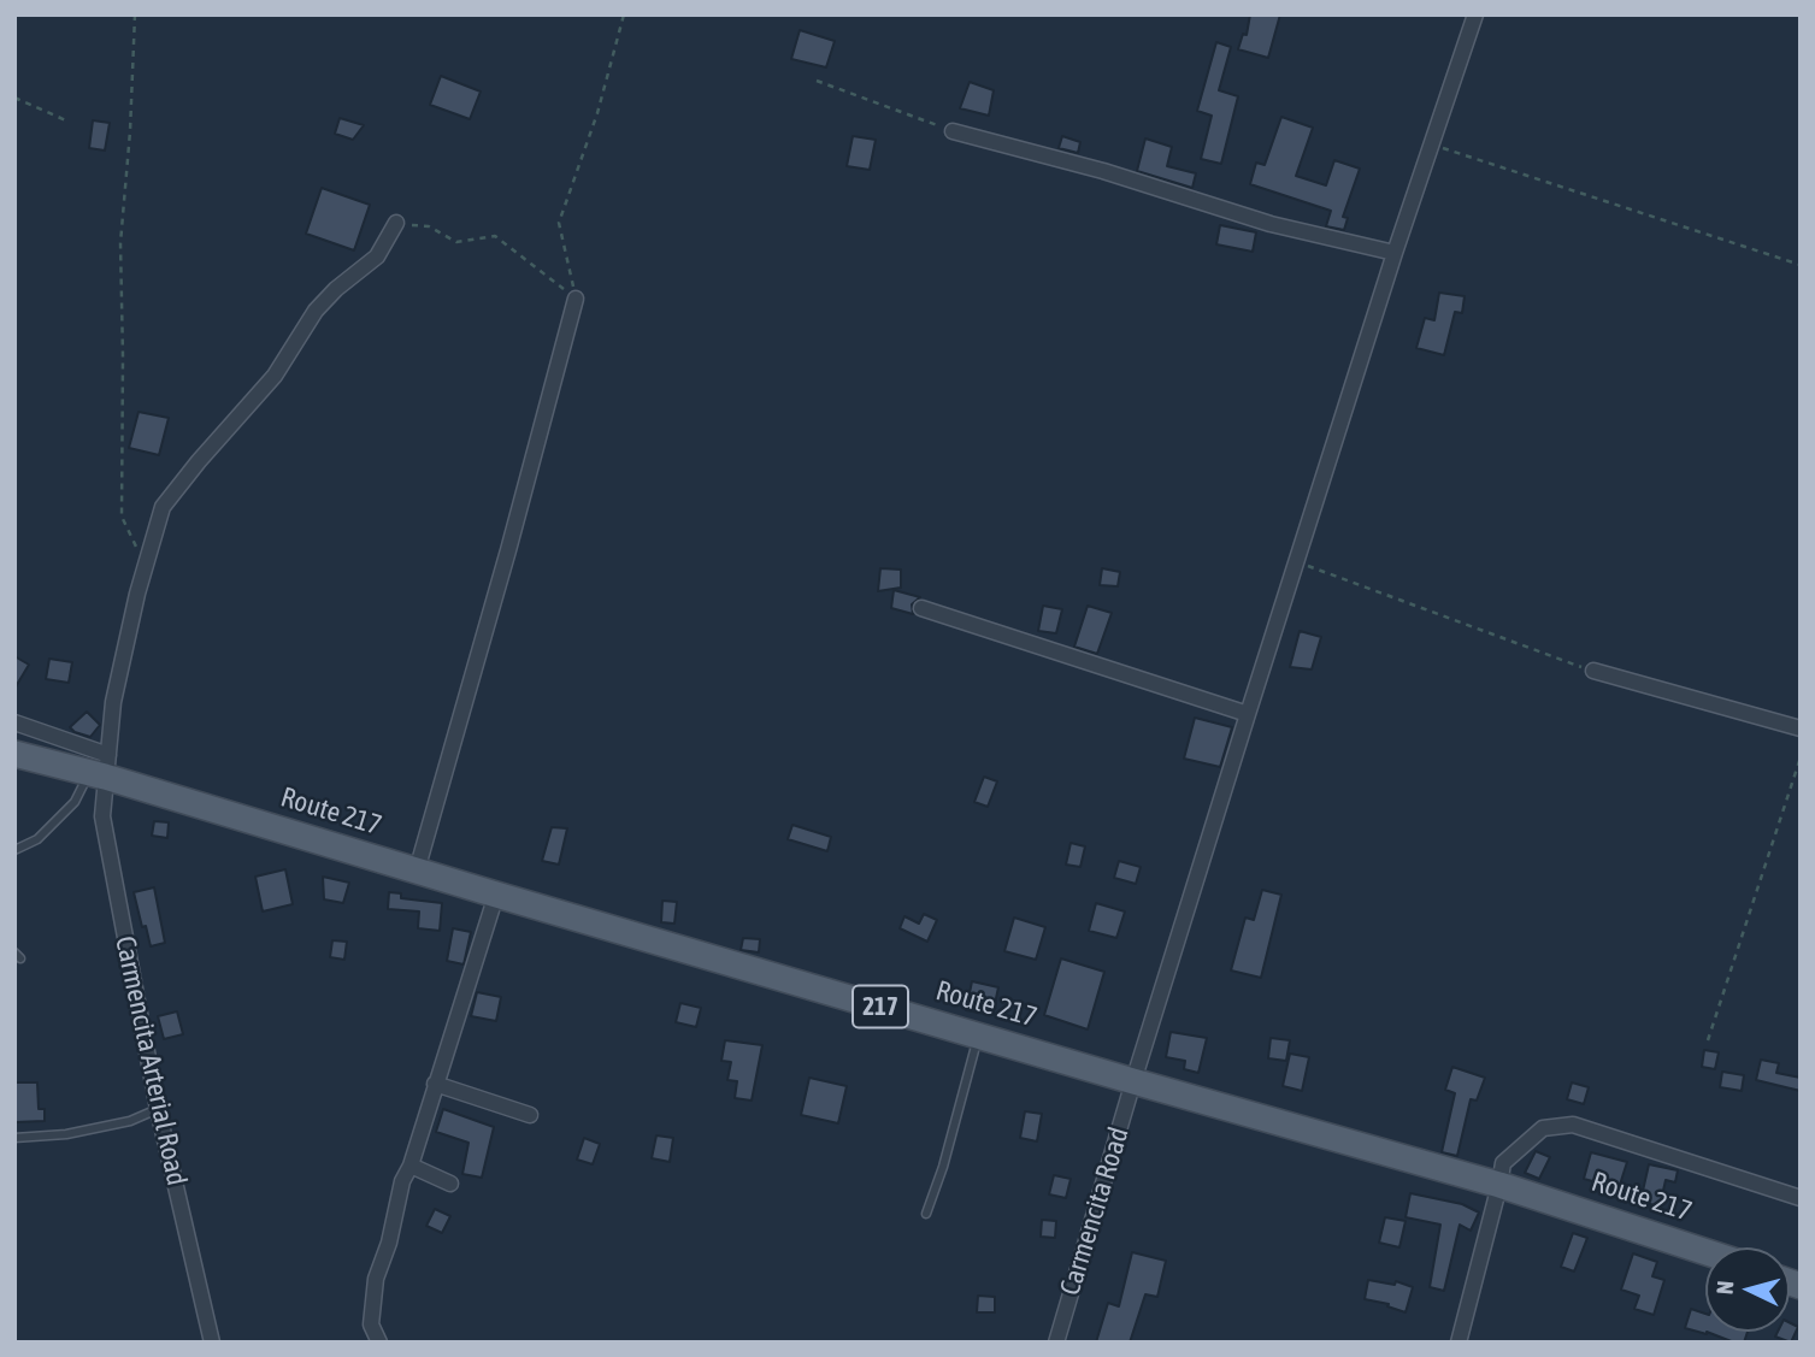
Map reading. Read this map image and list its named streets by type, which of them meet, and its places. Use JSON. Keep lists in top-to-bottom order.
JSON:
{
  "streets": {
    "main road": ["Route 217", "217"],
    "street": ["Carmencita Arterial Road", "Carmencita Road"]
  },
  "crossings": [
    ["Route 217", "Carmencita Arterial Road"],
    ["Route 217", "Carmencita Road"]
  ],
  "north": "left"
}
